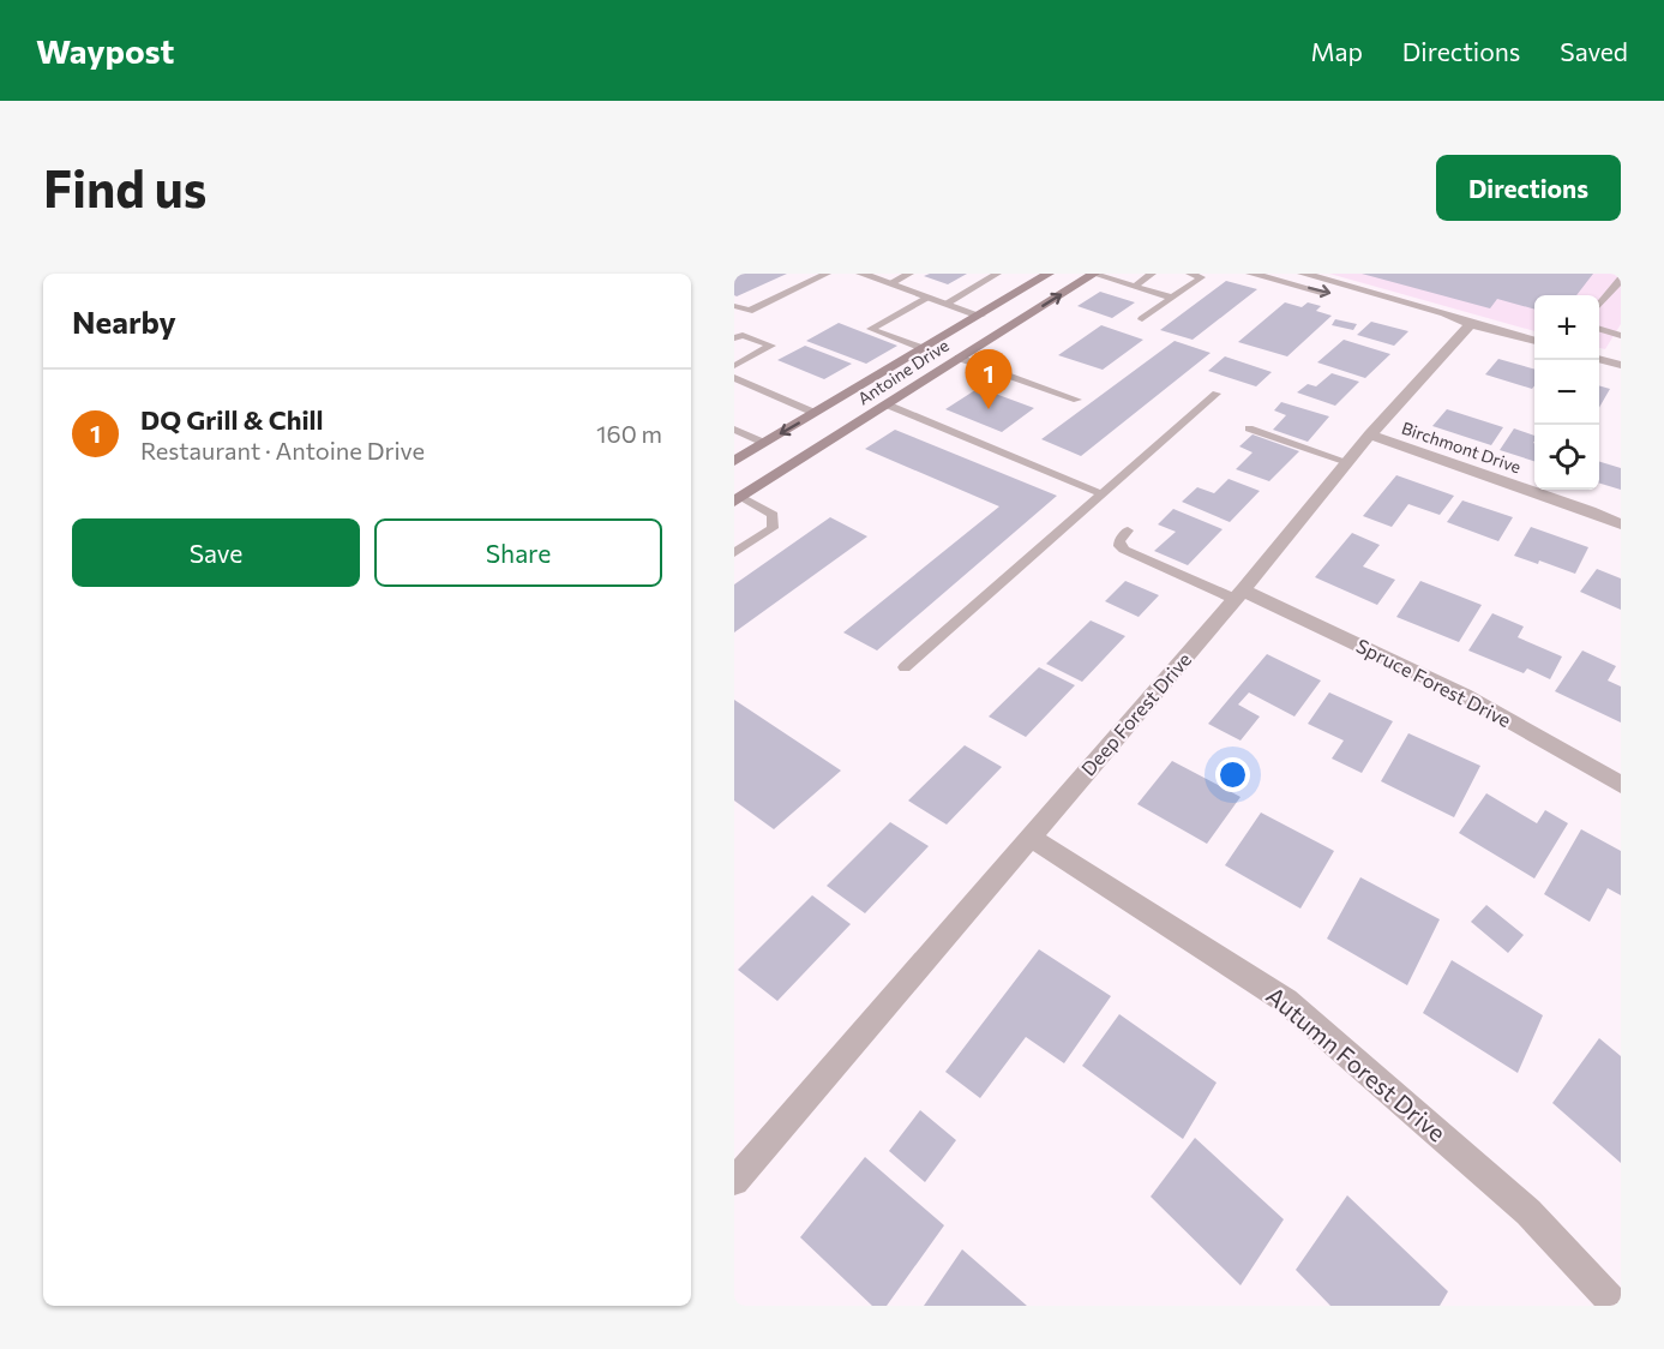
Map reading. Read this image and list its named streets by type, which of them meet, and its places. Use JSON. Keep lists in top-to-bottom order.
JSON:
{
  "streets": {
    "main road": ["Antoine Drive"],
    "street": [
      "Birchmont Drive",
      "Spruce Forest Drive",
      "Deep Forest Drive",
      "Autumn Forest Drive"
    ]
  },
  "crossings": [
    ["Birchmont Drive", "Deep Forest Drive"],
    ["Spruce Forest Drive", "Deep Forest Drive"],
    ["Deep Forest Drive", "Autumn Forest Drive"]
  ],
  "page": {
    "header": "Waypost",
    "nav": ["Map", "Directions", "Saved"],
    "buttons": [
      "Directions",
      ["Save", "Share"]
    ],
    "title": "Find us",
    "heading": "Nearby",
    "map_buttons": ["+", "−"],
    "pins": "1",
    "list": [
      {
        "mark": "1",
        "name": "DQ Grill & Chill",
        "note": "Restaurant · Antoine Drive",
        "value": "160 m"
      }
    ]
  }
}
